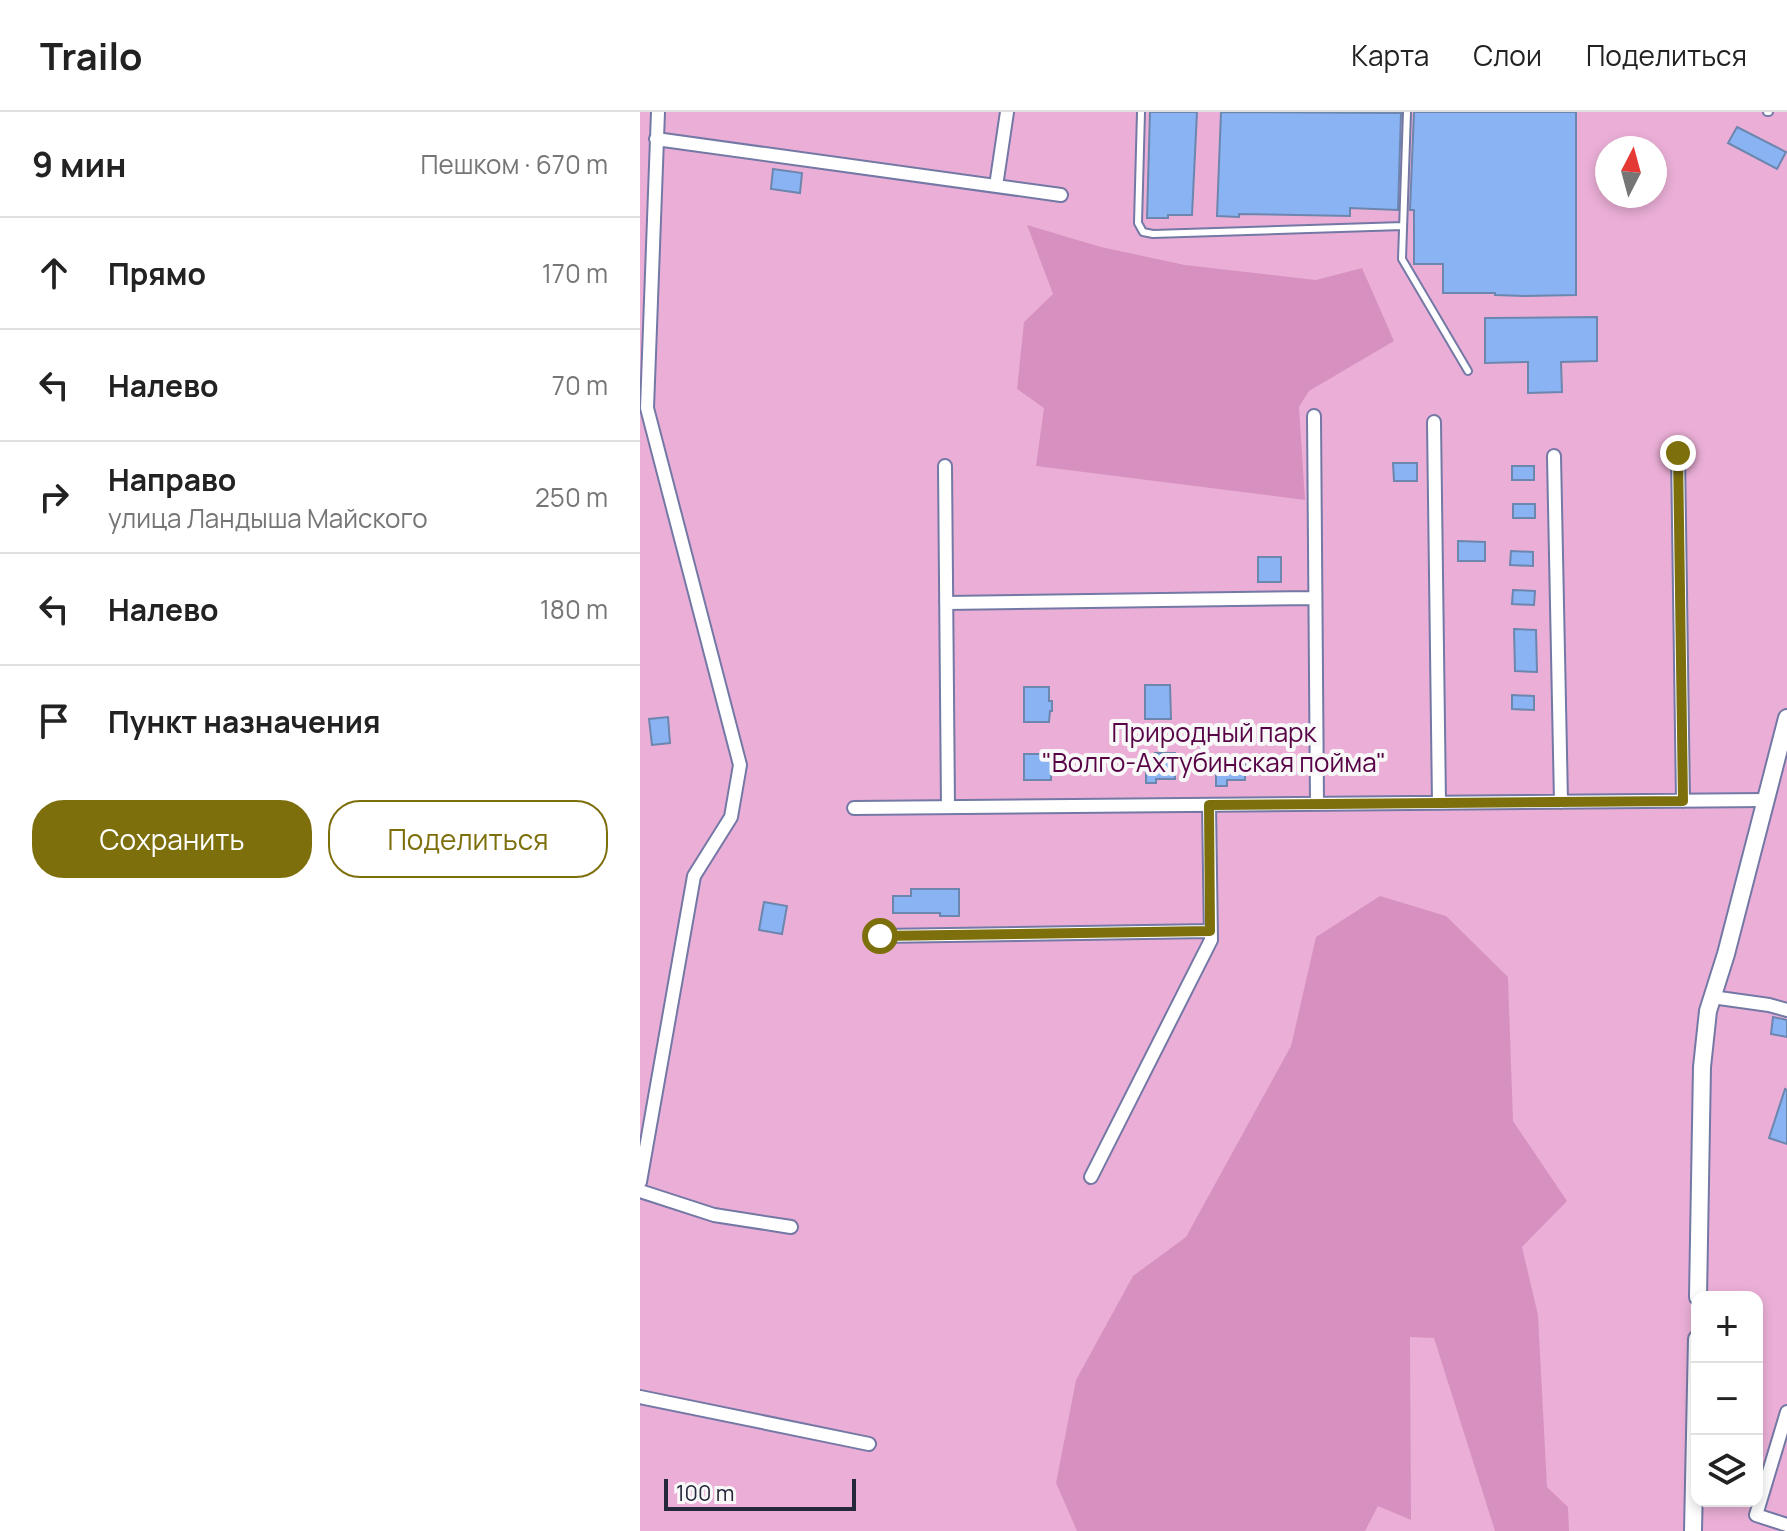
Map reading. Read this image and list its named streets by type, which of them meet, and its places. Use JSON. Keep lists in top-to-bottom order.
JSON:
{
  "parks": ["Природный парк \"Волго-Ахтубинская пойма\""],
  "scale_bar": "100 m",
  "north": "top",
  "page": {
    "header": "Trailo",
    "nav": ["Карта", "Слои", "Поделиться"],
    "heading": ["9 мин", "Пешком · 670 m"],
    "list": [
      ["Прямо", "170 m"],
      ["Налево", "70 m"],
      ["Направо", "улица Ландыша Майского", "250 m"],
      ["Налево", "180 m"],
      "Пункт назначения"
    ],
    "buttons": ["Сохранить", "Поделиться"],
    "map_buttons": ["+", "−"],
    "scale": "100 m"
  }
}
